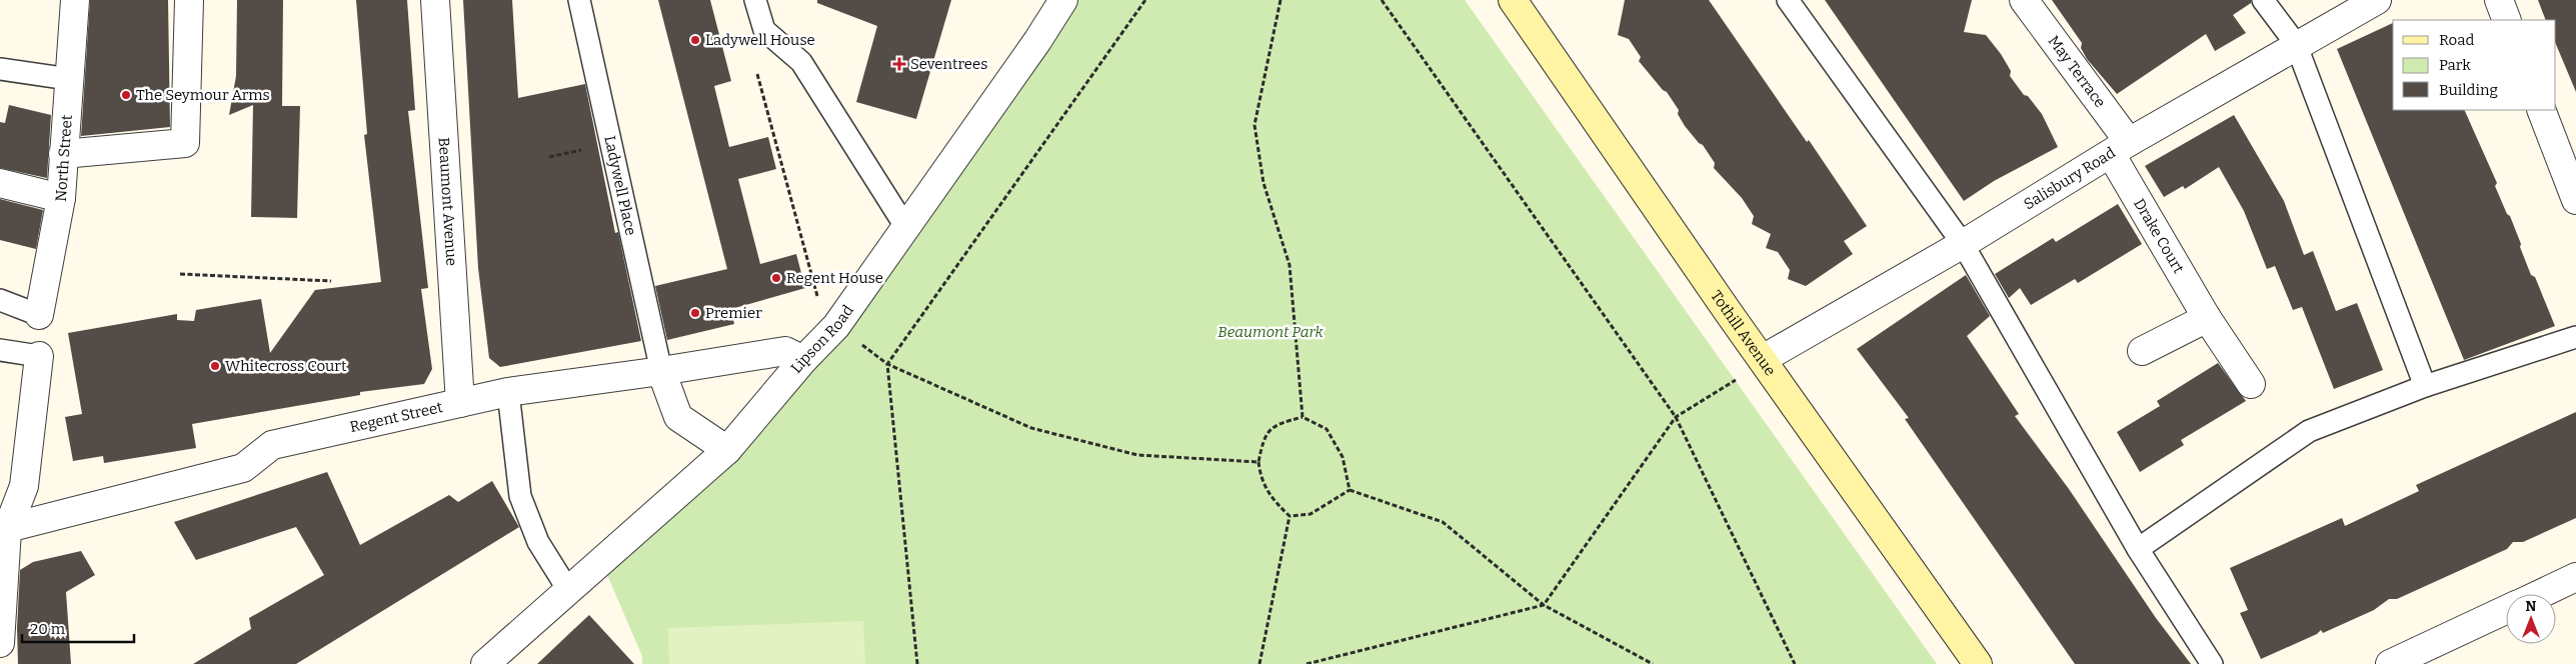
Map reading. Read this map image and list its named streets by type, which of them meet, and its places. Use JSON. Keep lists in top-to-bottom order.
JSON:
{
  "streets": {
    "main road": ["Tothill Avenue"],
    "street": [
      "May Terrace",
      "North Street",
      "Salisbury Road",
      "Beaumont Avenue",
      "Drake Court",
      "Lipson Road",
      "Regent Street"
    ],
    "lane": ["Ladywell Place"]
  },
  "crossings": [
    ["May Terrace", "Salisbury Road"],
    ["May Terrace", "Drake Court"],
    ["Salisbury Road", "Drake Court"],
    ["Salisbury Road", "Tothill Avenue"],
    ["Ladywell Place", "Regent Street"],
    ["Beaumont Avenue", "Regent Street"],
    ["Lipson Road", "Regent Street"]
  ],
  "parks": ["Beaumont Park"],
  "places": {
    "other": [
      "Ladywell House",
      "The Seymour Arms",
      "Regent House",
      "Premier",
      "Whitecross Court"
    ],
    "health": ["Seventrees"]
  },
  "legend": ["Road", "Park", "Building"],
  "scale_bar": "20 m",
  "north": "top"
}
